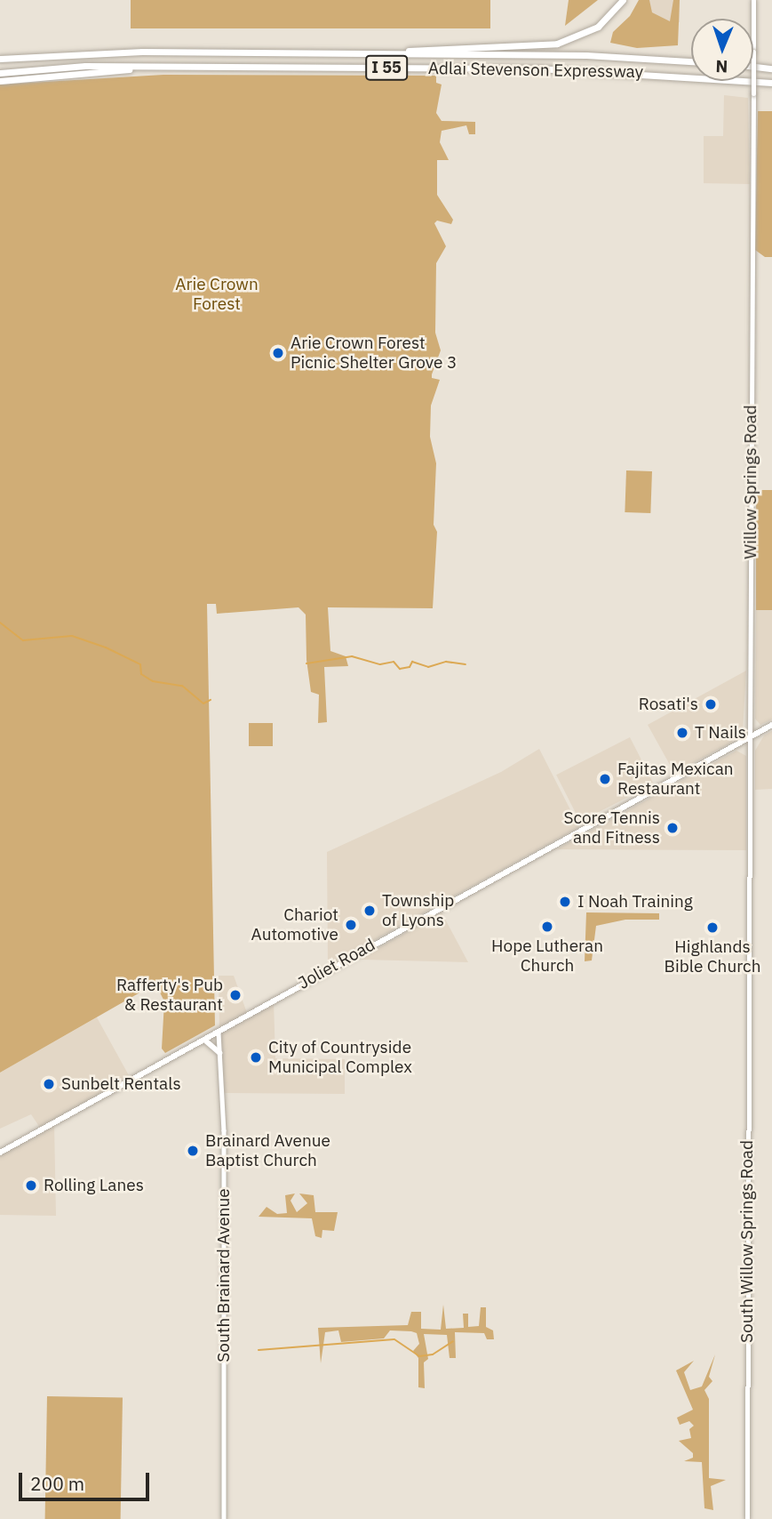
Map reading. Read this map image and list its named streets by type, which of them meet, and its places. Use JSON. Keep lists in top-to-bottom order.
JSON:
{
  "streets": {
    "highway": ["I 55", "Adlai Stevenson Expressway"],
    "main road": ["Willow Springs Road", "Joliet Road"],
    "street": ["South Willow Springs Road", "South Brainard Avenue"]
  },
  "crossings": [
    ["Willow Springs Road", "Joliet Road"],
    ["Willow Springs Road", "South Willow Springs Road"],
    ["Joliet Road", "South Brainard Avenue"]
  ],
  "parks": ["Arie Crown Forest"],
  "places": [
    "Arie Crown Forest Picnic Shelter Grove 3",
    "Rosati's",
    "T Nails",
    "Fajitas Mexican Restaurant",
    "Score Tennis and Fitness",
    "I Noah Training",
    "Township of Lyons",
    "Chariot Automotive",
    "Hope Lutheran Church",
    "Highlands Bible Church",
    "Rafferty's Pub & Restaurant",
    "City of Countryside Municipal Complex",
    "Sunbelt Rentals",
    "Brainard Avenue Baptist Church",
    "Rolling Lanes"
  ],
  "scale_bar": "200 m",
  "north": "bottom"
}
